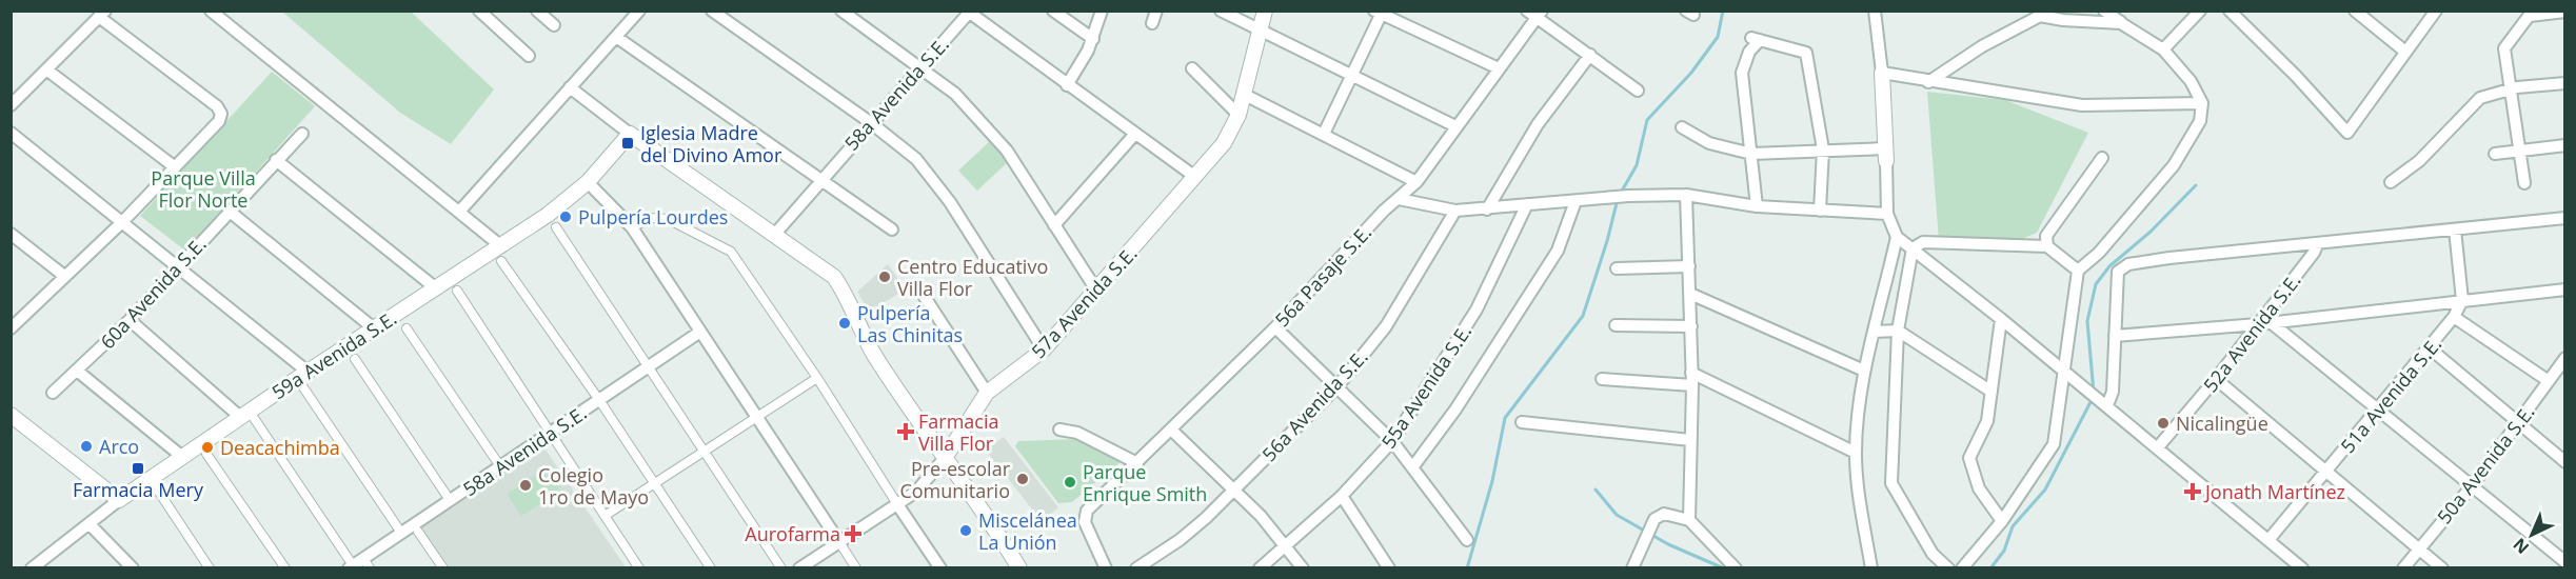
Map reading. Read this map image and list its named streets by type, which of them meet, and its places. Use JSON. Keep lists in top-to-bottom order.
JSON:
{
  "streets": {
    "street": [
      "58a Avenida S.E.",
      "56a Pasaje S.E.",
      "60a Avenida S.E.",
      "57a Avenida S.E.",
      "52a Avenida S.E.",
      "59a Avenida S.E.",
      "55a Avenida S.E.",
      "51a Avenida S.E.",
      "56a Avenida S.E.",
      "50a Avenida S.E."
    ]
  },
  "parks": ["Parque Villa Flor Norte"],
  "places": {
    "transit": ["Iglesia Madre del Divino Amor", "Farmacia Mery"],
    "other": [
      "Pulpería Lourdes",
      "Centro Educativo Villa Flor",
      "Pulpería Las Chinitas",
      "Nicalingüe",
      "Arco",
      "Deacachimba",
      "Pre-escolar Comunitario",
      "Parque Enrique Smith",
      "Colegio 1ro de Mayo",
      "Miscelánea La Unión"
    ],
    "health": ["Farmacia Villa Flor", "Jonath Martínez", "Aurofarma"]
  },
  "north": "bottom left"
}
